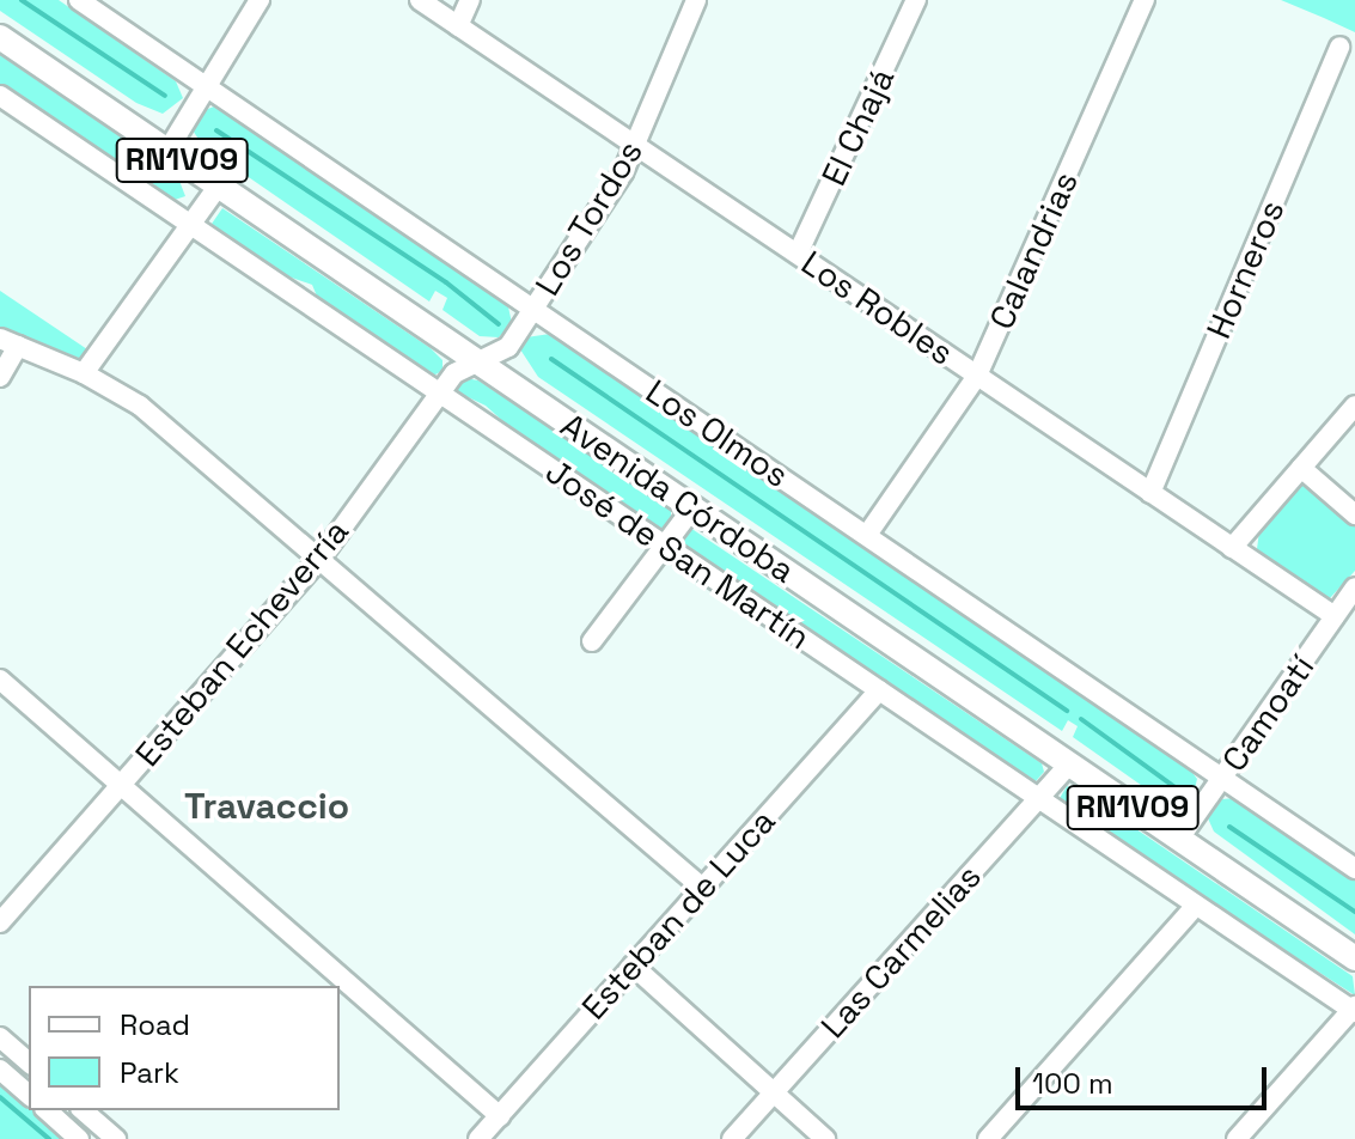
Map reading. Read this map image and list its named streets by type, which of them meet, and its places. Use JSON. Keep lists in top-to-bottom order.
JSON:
{
  "streets": {
    "main road": ["RN1V09", "Avenida Córdoba"],
    "street": [
      "El Chajá",
      "Los Tordos",
      "Calandrias",
      "Horneros",
      "Los Robles",
      "Los Olmos",
      "José de San Martín",
      "Esteban Echeverría",
      "Camoatí",
      "Esteban de Luca",
      "Las Carmelias"
    ]
  },
  "crossings": [
    ["El Chajá", "Los Robles"],
    ["Los Tordos", "Los Robles"],
    ["Los Tordos", "Los Olmos"],
    ["Los Tordos", "Avenida Córdoba"],
    ["Los Tordos", "Esteban Echeverría"],
    ["Calandrias", "Los Robles"],
    ["Calandrias", "Los Olmos"],
    ["Horneros", "Los Robles"],
    ["Los Robles", "Camoatí"],
    ["Los Olmos", "Camoatí"],
    ["Avenida Córdoba", "Esteban Echeverría"],
    ["Avenida Córdoba", "Camoatí"],
    ["Avenida Córdoba", "Las Carmelias"],
    ["José de San Martín", "Esteban Echeverría"],
    ["José de San Martín", "Esteban de Luca"],
    ["José de San Martín", "Las Carmelias"]
  ],
  "districts": ["Travaccio"],
  "legend": ["Road", "Park"],
  "scale_bar": "100 m"
}
